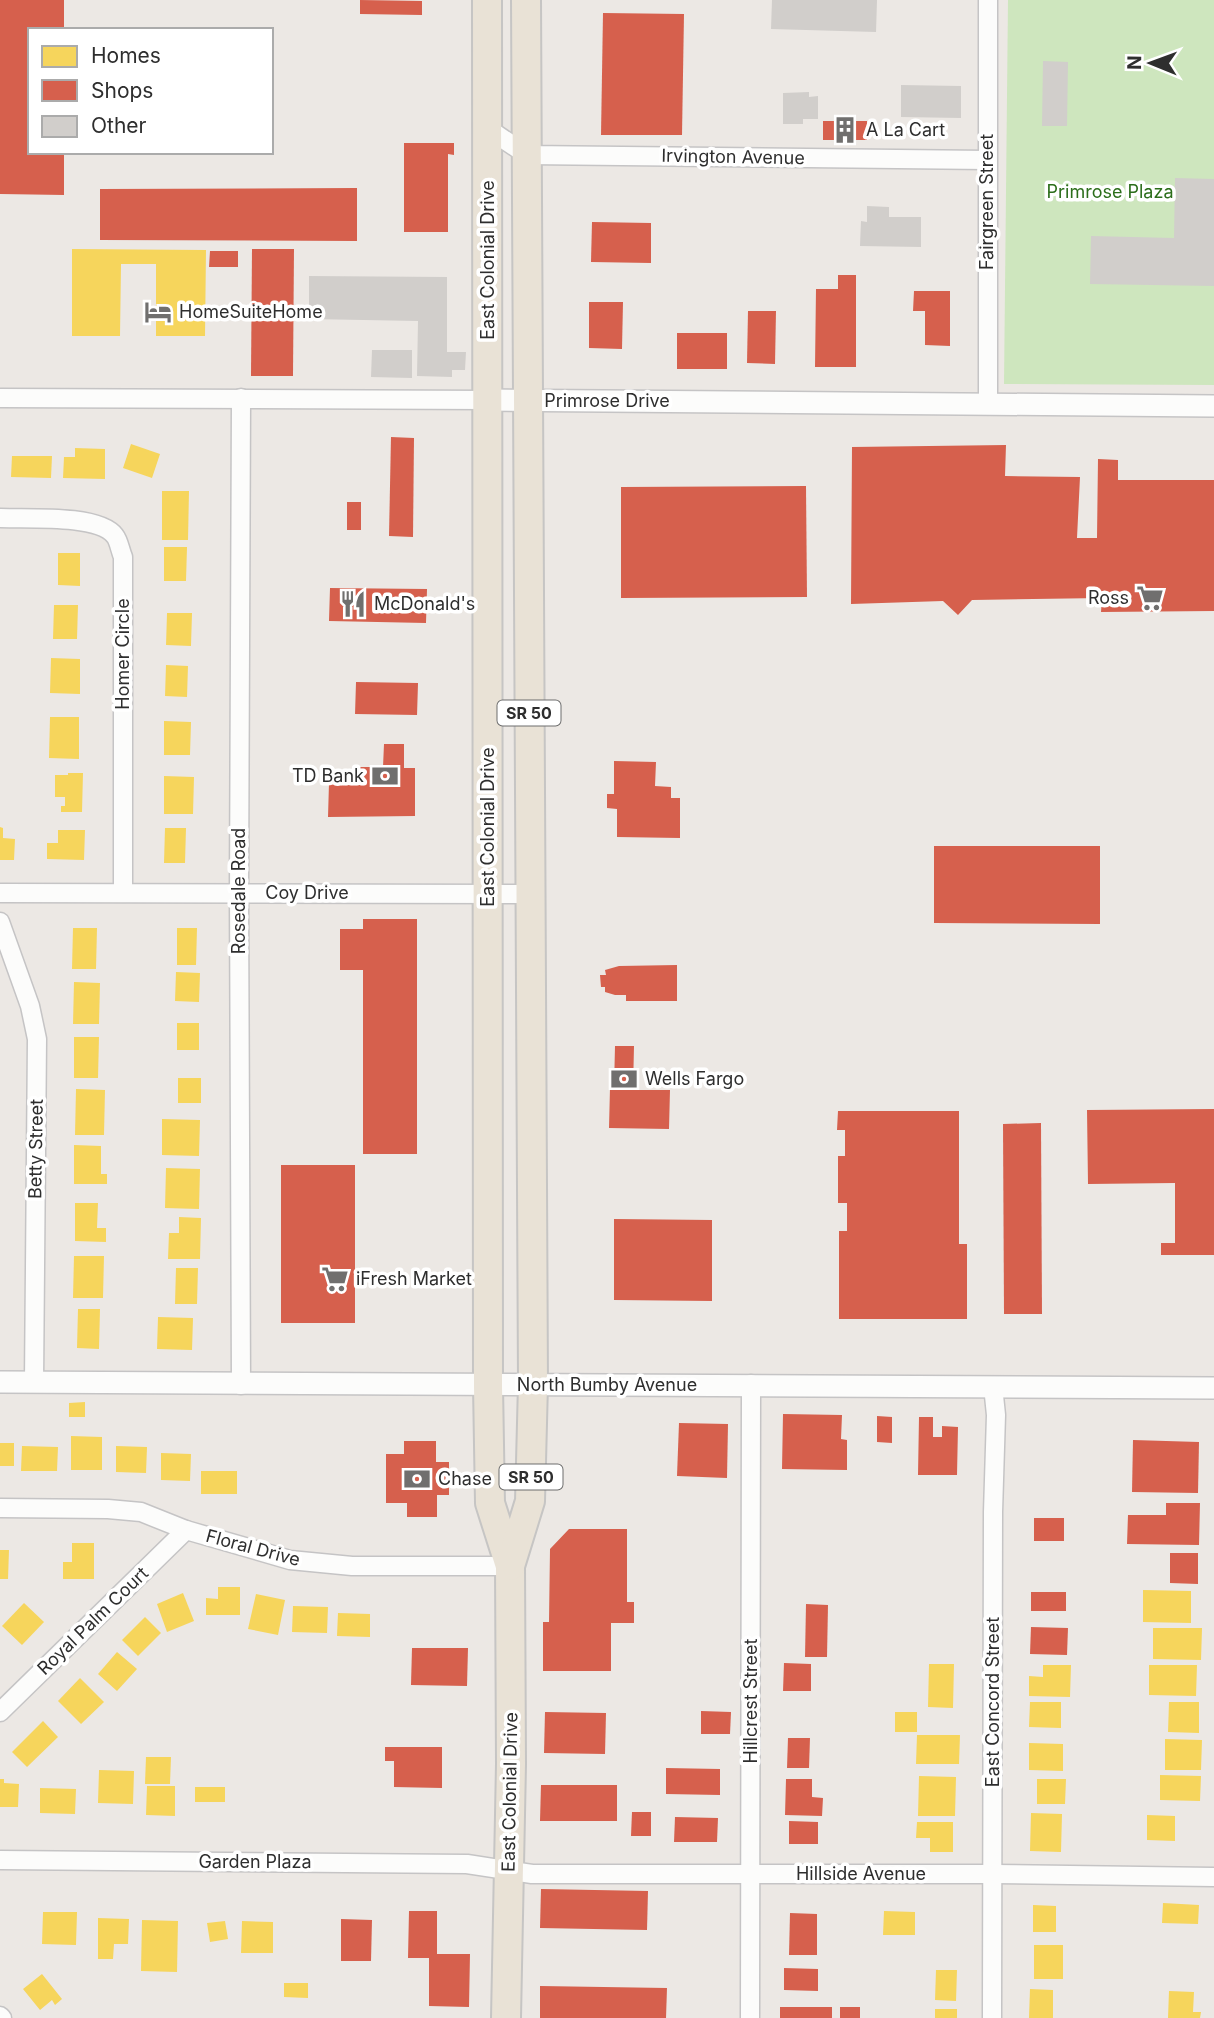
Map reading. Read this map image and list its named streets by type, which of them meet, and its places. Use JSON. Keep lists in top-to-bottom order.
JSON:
{
  "streets": {
    "highway": ["East Colonial Drive", "SR 50"],
    "street": [
      "Irvington Avenue",
      "Fairgreen Street",
      "Primrose Drive",
      "Homer Circle",
      "Rosedale Road",
      "Coy Drive",
      "Betty Street",
      "North Bumby Avenue",
      "Floral Drive",
      "Royal Palm Court",
      "Hillcrest Street",
      "East Concord Street",
      "Garden Plaza",
      "Hillside Avenue"
    ]
  },
  "crossings": [
    ["Irvington Avenue", "Fairgreen Street"],
    ["Irvington Avenue", "East Colonial Drive"],
    ["Fairgreen Street", "Primrose Drive"],
    ["East Colonial Drive", "Primrose Drive"],
    ["East Colonial Drive", "Coy Drive"],
    ["East Colonial Drive", "North Bumby Avenue"],
    ["East Colonial Drive", "Floral Drive"],
    ["East Colonial Drive", "Garden Plaza"],
    ["East Colonial Drive", "Hillside Avenue"],
    ["Primrose Drive", "Rosedale Road"],
    ["Homer Circle", "Coy Drive"],
    ["Rosedale Road", "Coy Drive"],
    ["Rosedale Road", "North Bumby Avenue"],
    ["Betty Street", "North Bumby Avenue"],
    ["North Bumby Avenue", "Hillcrest Street"],
    ["North Bumby Avenue", "East Concord Street"],
    ["Floral Drive", "Royal Palm Court"],
    ["Hillcrest Street", "Hillside Avenue"],
    ["East Concord Street", "Hillside Avenue"],
    ["Garden Plaza", "Hillside Avenue"]
  ],
  "parks": ["Primrose Plaza"],
  "places": {
    "building": ["A La Cart"],
    "hotel": ["HomeSuiteHome"],
    "supermarket": ["Ross", "iFresh Market"],
    "restaurant": ["McDonald's"],
    "bank": ["TD Bank", "Wells Fargo", "Chase"]
  },
  "legend": ["Homes", "Shops", "Other"],
  "north": "left"
}
